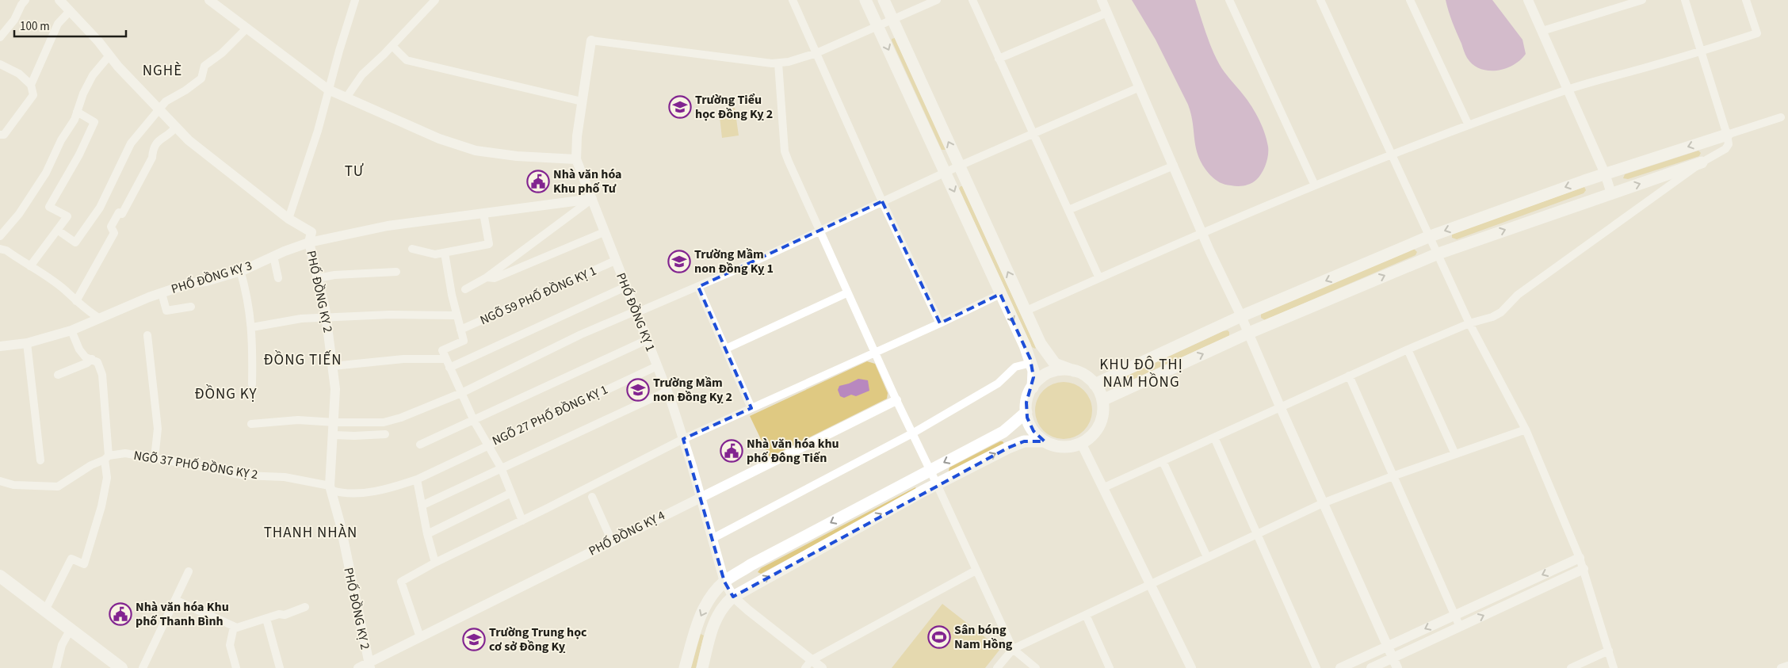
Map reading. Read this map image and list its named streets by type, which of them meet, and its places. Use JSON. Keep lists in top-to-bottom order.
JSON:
{
  "streets": {
    "street": [
      "PHỐ ĐỒNG KỴ 3",
      "PHỐ ĐỒNG KỴ 2",
      "NGÕ 59 PHỐ ĐỒNG KỴ 1",
      "PHỐ ĐỒNG KỴ 1",
      "NGÕ 27 PHỐ ĐỒNG KỴ 1",
      "NGÕ 37 PHỐ ĐỒNG KỴ 2",
      "PHỐ ĐỒNG KỴ 4"
    ]
  },
  "crossings": [
    ["PHỐ ĐỒNG KỴ 3", "PHỐ ĐỒNG KỴ 2"],
    ["PHỐ ĐỒNG KỴ 3", "PHỐ ĐỒNG KỴ 1"],
    ["PHỐ ĐỒNG KỴ 2", "NGÕ 37 PHỐ ĐỒNG KỴ 2"],
    ["PHỐ ĐỒNG KỴ 2", "PHỐ ĐỒNG KỴ 4"],
    ["NGÕ 59 PHỐ ĐỒNG KỴ 1", "PHỐ ĐỒNG KỴ 1"],
    ["PHỐ ĐỒNG KỴ 1", "NGÕ 27 PHỐ ĐỒNG KỴ 1"],
    ["PHỐ ĐỒNG KỴ 1", "PHỐ ĐỒNG KỴ 4"],
    ["NGÕ 27 PHỐ ĐỒNG KỴ 1", "NGÕ 37 PHỐ ĐỒNG KỴ 2"]
  ],
  "districts": [
    "NGHÈ",
    "TƯ",
    "ĐỒNG TIẾN",
    "KHU ĐÔ THỊ NAM HỒNG",
    "ĐỒNG KỴ",
    "THANH NHÀN"
  ],
  "places": {
    "school or university": [
      "Trường Tiểu học Đồng Kỵ 2",
      "Trường Mầm non Đồng Kỵ 1",
      "Trường Mầm non Đồng Kỵ 2",
      "Trường Trung học cơ sở Đồng Kỵ"
    ],
    "public building": ["Nhà văn hóa Khu phố Tư", "Nhà văn hóa khu phố Đông Tiến", "Nhà văn hóa Khu phố Thanh Bình"],
    "sports": ["Sân bóng Nam Hồng"]
  },
  "scale_bar": "100 m"
}
